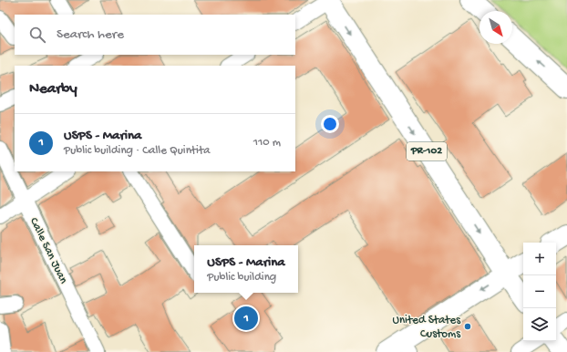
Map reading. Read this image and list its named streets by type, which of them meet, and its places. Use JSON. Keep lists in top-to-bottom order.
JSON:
{
  "streets": {
    "main road": ["PR-102"],
    "street": ["Calle San Juan"]
  },
  "places": ["United States Customs"],
  "north": "bottom right",
  "page": {
    "search": "Search here",
    "heading": "Nearby",
    "list": [
      {
        "mark": "1",
        "name": "USPS - Marina",
        "note": "Public building · Calle Quintita",
        "value": "110 m"
      }
    ],
    "map_buttons": ["+", "−"],
    "popup": ["USPS - Marina", "Public building"],
    "pins": "1"
  }
}
